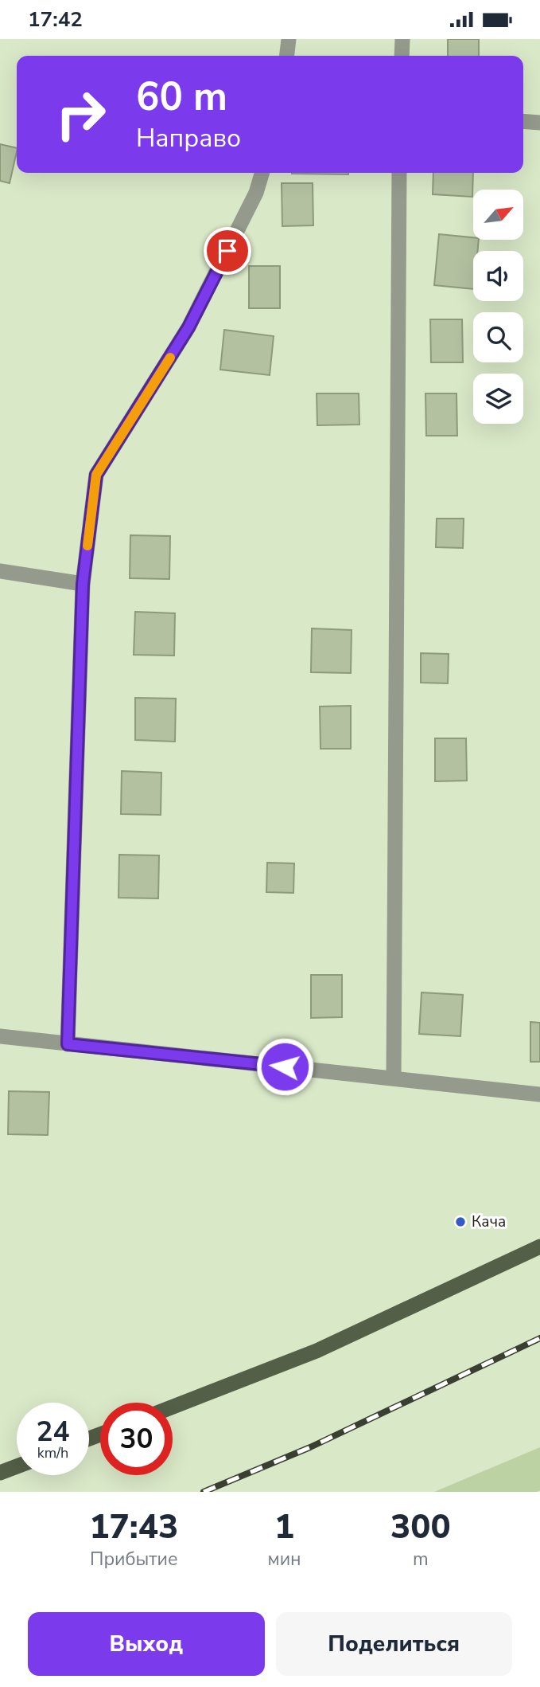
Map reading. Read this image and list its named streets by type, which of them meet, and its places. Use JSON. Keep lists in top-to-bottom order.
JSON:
{
  "places": ["Кача"],
  "north": "top right",
  "page": {
    "status": "17:42",
    "turn": ["60 m", "Направо"],
    "speed": "24 km/h",
    "limit": "30",
    "eta": [
      "17:43",
      "Прибытие",
      "1",
      "мин",
      "300",
      "m"
    ],
    "buttons": ["Выход", "Поделиться"]
  }
}
